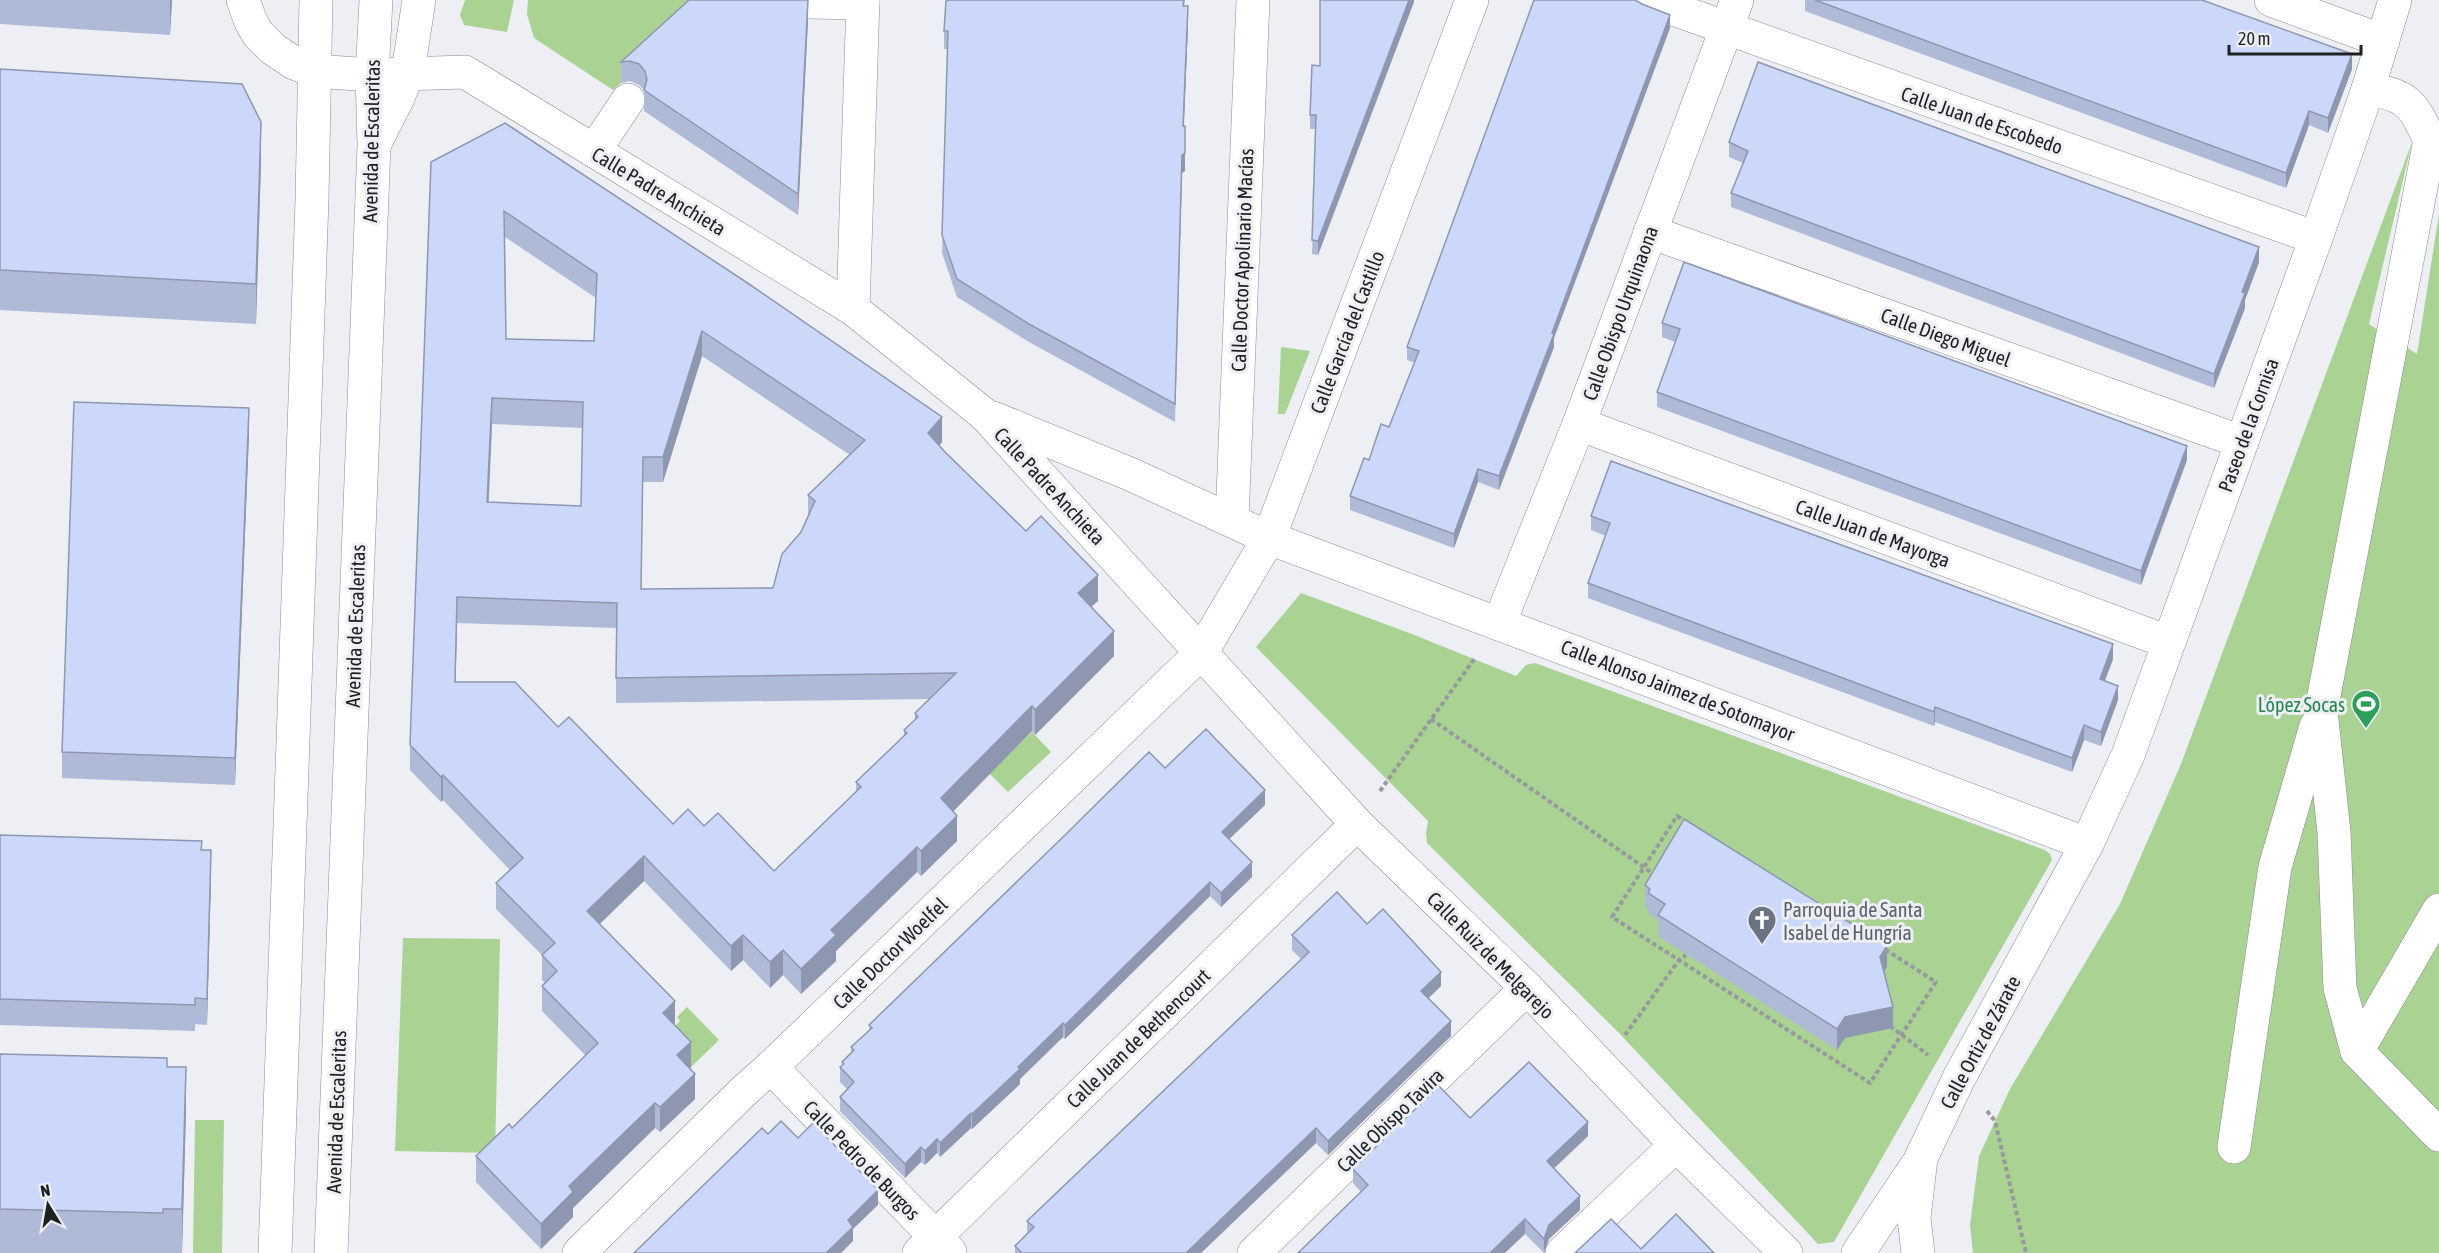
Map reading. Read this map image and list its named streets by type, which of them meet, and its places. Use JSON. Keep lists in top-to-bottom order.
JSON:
{
  "streets": {
    "street": [
      "Calle Juan de Escobedo",
      "Avenida de Escaleritas",
      "Calle Padre Anchieta",
      "Calle Doctor Apolinario Macías",
      "Calle Obispo Urquinaona",
      "Calle García del Castillo",
      "Calle Diego Miguel",
      "Paseo de la Cornisa",
      "Calle Juan de Mayorga",
      "Calle Alonso Jaimez de Sotomayor",
      "Calle Doctor Woelfel",
      "Calle Ruiz de Melgarejo",
      "Calle Juan de Bethencourt",
      "Calle Ortiz de Zárate",
      "Calle Obispo Tavira",
      "Calle Pedro de Burgos"
    ]
  },
  "crossings": [
    ["Calle Juan de Escobedo", "Calle Obispo Urquinaona"],
    ["Calle Juan de Escobedo", "Paseo de la Cornisa"],
    ["Avenida de Escaleritas", "Calle Padre Anchieta"],
    ["Calle Padre Anchieta", "Calle Doctor Apolinario Macías"],
    ["Calle Padre Anchieta", "Calle García del Castillo"],
    ["Calle Padre Anchieta", "Calle Alonso Jaimez de Sotomayor"],
    ["Calle Padre Anchieta", "Calle Doctor Woelfel"],
    ["Calle Padre Anchieta", "Calle Ruiz de Melgarejo"],
    ["Calle Obispo Urquinaona", "Calle Diego Miguel"],
    ["Calle Obispo Urquinaona", "Calle Juan de Mayorga"],
    ["Calle Obispo Urquinaona", "Calle Alonso Jaimez de Sotomayor"],
    ["Calle García del Castillo", "Calle Alonso Jaimez de Sotomayor"],
    ["Calle García del Castillo", "Calle Doctor Woelfel"],
    ["Calle García del Castillo", "Calle Ruiz de Melgarejo"],
    ["Calle Diego Miguel", "Paseo de la Cornisa"],
    ["Paseo de la Cornisa", "Calle Juan de Mayorga"],
    ["Paseo de la Cornisa", "Calle Alonso Jaimez de Sotomayor"],
    ["Paseo de la Cornisa", "Calle Ortiz de Zárate"],
    ["Calle Alonso Jaimez de Sotomayor", "Calle Ortiz de Zárate"],
    ["Calle Doctor Woelfel", "Calle Ruiz de Melgarejo"],
    ["Calle Doctor Woelfel", "Calle Pedro de Burgos"],
    ["Calle Ruiz de Melgarejo", "Calle Juan de Bethencourt"],
    ["Calle Ruiz de Melgarejo", "Calle Obispo Tavira"],
    ["Calle Juan de Bethencourt", "Calle Pedro de Burgos"]
  ],
  "places": {
    "sports": ["López Socas"],
    "church": ["Parroquia de Santa Isabel de Hungría"]
  },
  "scale_bar": "20 m",
  "north": "top"
}
